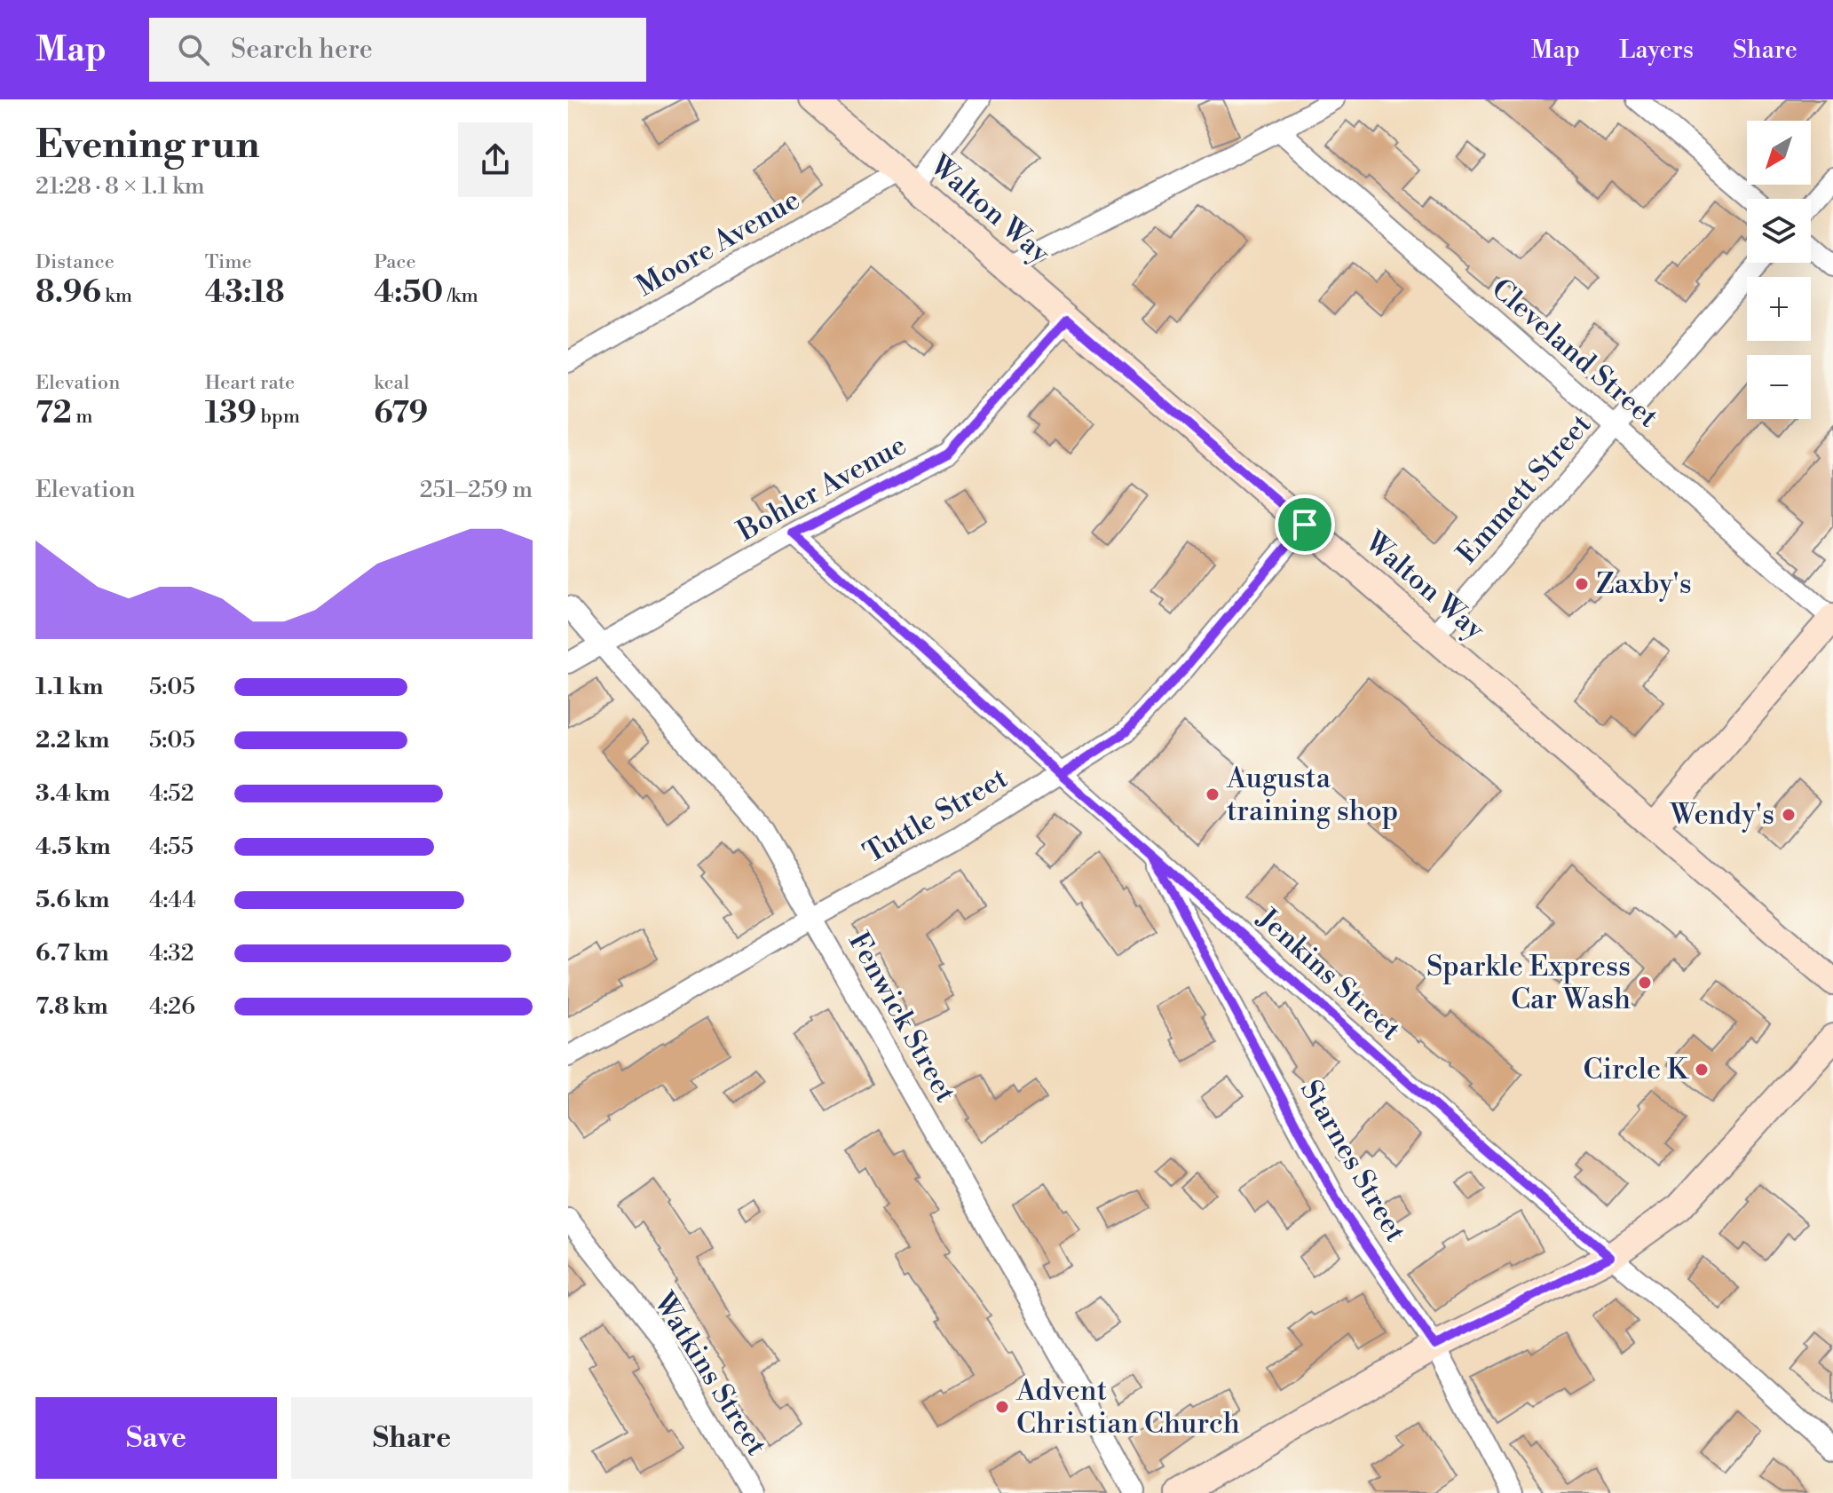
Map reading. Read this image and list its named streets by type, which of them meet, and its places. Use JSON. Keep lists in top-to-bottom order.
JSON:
{
  "streets": {
    "main road": ["Walton Way"],
    "street": [
      "Moore Avenue",
      "Cleveland Street",
      "Bohler Avenue",
      "Emmett Street",
      "Tuttle Street",
      "Jenkins Street",
      "Fenwick Street",
      "Starnes Street",
      "Watkins Street"
    ]
  },
  "crossings": [
    ["Walton Way", "Moore Avenue"],
    ["Walton Way", "Bohler Avenue"],
    ["Walton Way", "Emmett Street"],
    ["Walton Way", "Tuttle Street"],
    ["Cleveland Street", "Emmett Street"],
    ["Bohler Avenue", "Jenkins Street"],
    ["Bohler Avenue", "Fenwick Street"],
    ["Tuttle Street", "Jenkins Street"],
    ["Tuttle Street", "Fenwick Street"],
    ["Jenkins Street", "Starnes Street"]
  ],
  "places": [
    "Zaxby's",
    "Augusta training shop",
    "Wendy's",
    "Sparkle Express Car Wash",
    "Circle K",
    "Advent Christian Church"
  ],
  "north": "bottom left",
  "page": {
    "header": "Map",
    "search": "Search here",
    "nav": ["Map", "Layers", "Share"],
    "heading": ["Evening run", "21:28 · 8 × 1.1 km"],
    "map_buttons": ["+", "−"],
    "stats": [
      ["Distance", "8.96 km"],
      ["Time", "43:18"],
      ["Pace", "4:50 /km"],
      ["Elevation", "72 m"],
      ["Heart rate", "139 bpm"],
      ["kcal", "679"]
    ],
    "chart": ["Elevation", "251–259 m"],
    "list": [
      {
        "name": "1.1 km",
        "note": "5:05"
      },
      {
        "name": "2.2 km",
        "note": "5:05"
      },
      {
        "name": "3.4 km",
        "note": "4:52"
      },
      {
        "name": "4.5 km",
        "note": "4:55"
      },
      {
        "name": "5.6 km",
        "note": "4:44"
      },
      {
        "name": "6.7 km",
        "note": "4:32"
      },
      {
        "name": "7.8 km",
        "note": "4:26"
      }
    ],
    "buttons": ["Save", "Share"]
  }
}
